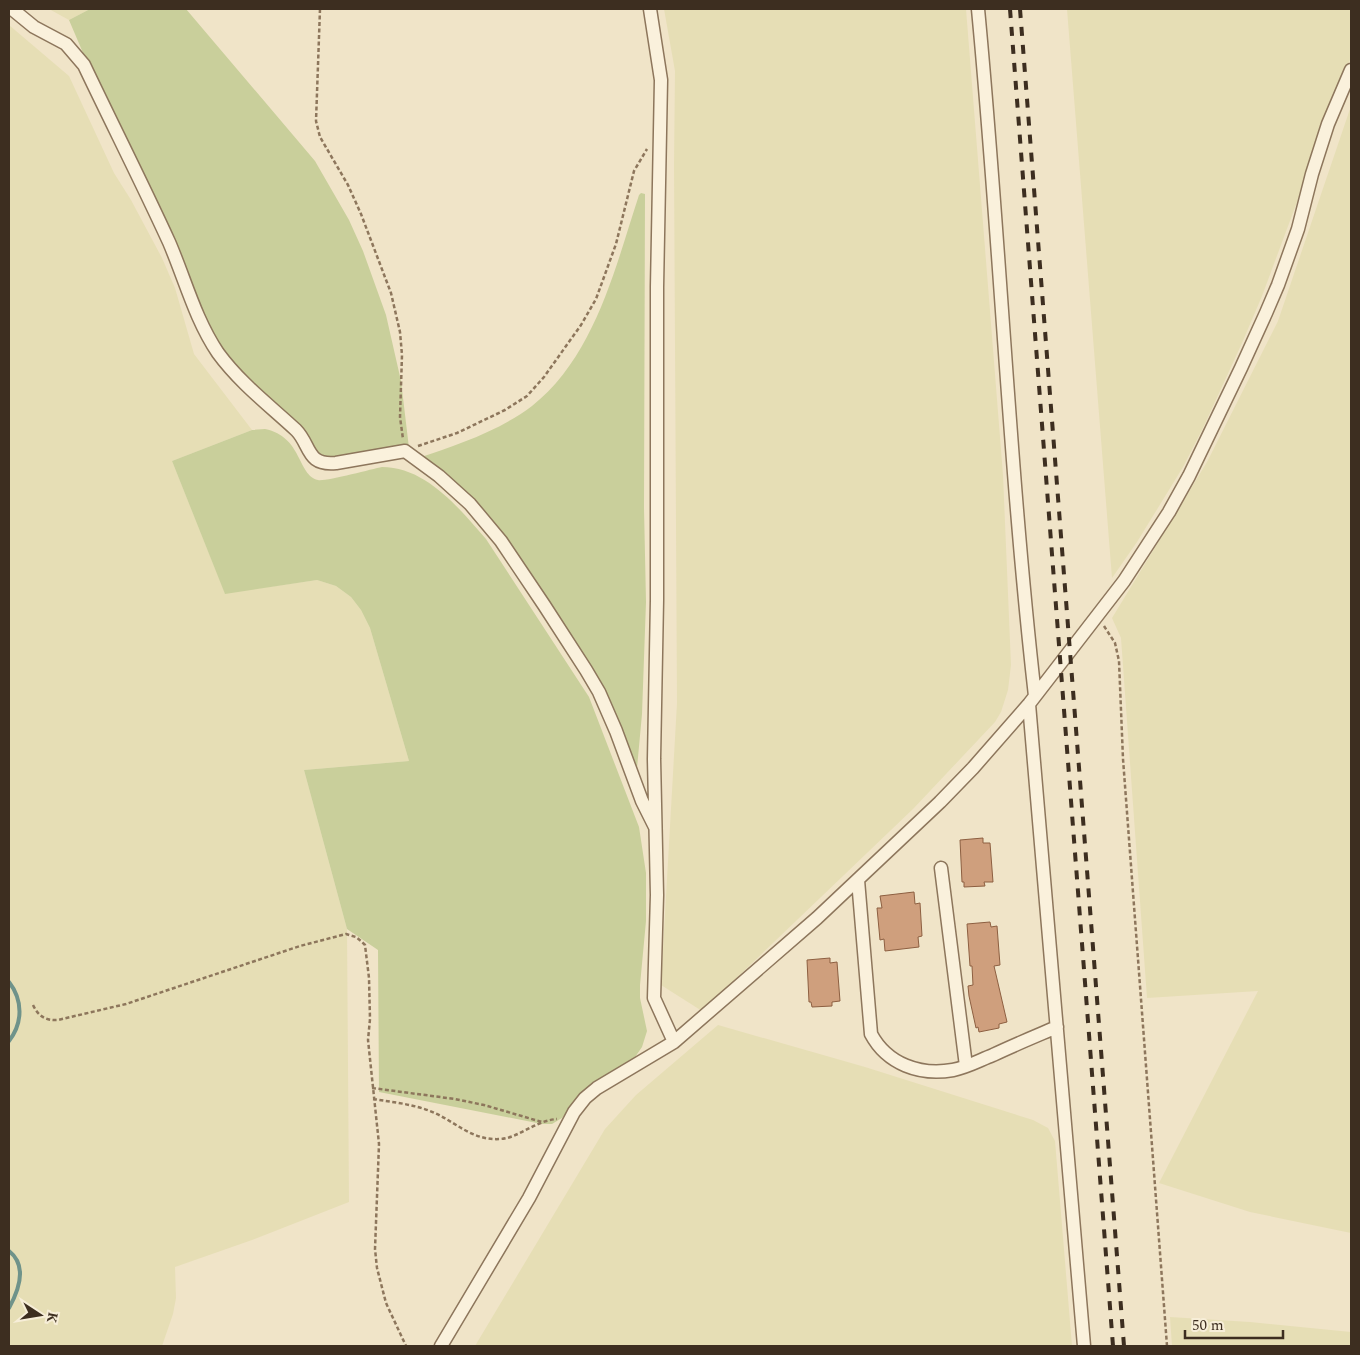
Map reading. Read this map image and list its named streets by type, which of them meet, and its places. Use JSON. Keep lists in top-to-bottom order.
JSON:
{
  "scale_bar": "50 m",
  "north": "right"
}
